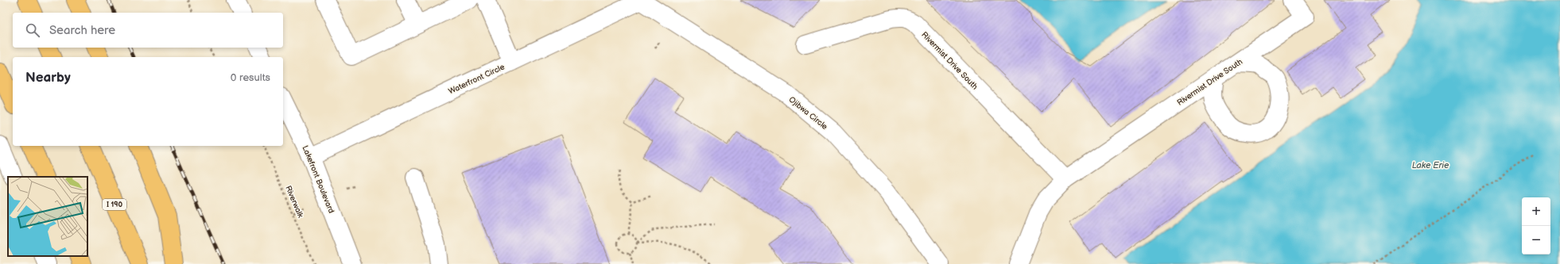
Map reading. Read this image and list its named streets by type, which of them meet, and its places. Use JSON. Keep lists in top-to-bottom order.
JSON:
{
  "streets": {
    "highway": ["I 190"],
    "street": [
      "Rivermist Drive South",
      "Waterfront Circle",
      "Ojibwa Circle",
      "Lakefront Boulevard"
    ],
    "path": ["Riverwalk"]
  },
  "crossings": [
    ["Waterfront Circle", "Ojibwa Circle"],
    ["Waterfront Circle", "Lakefront Boulevard"]
  ],
  "water": ["Lake Erie"],
  "page": {
    "search": "Search here",
    "heading": ["Nearby", "0 results"],
    "map_buttons": ["+", "−"]
  }
}
